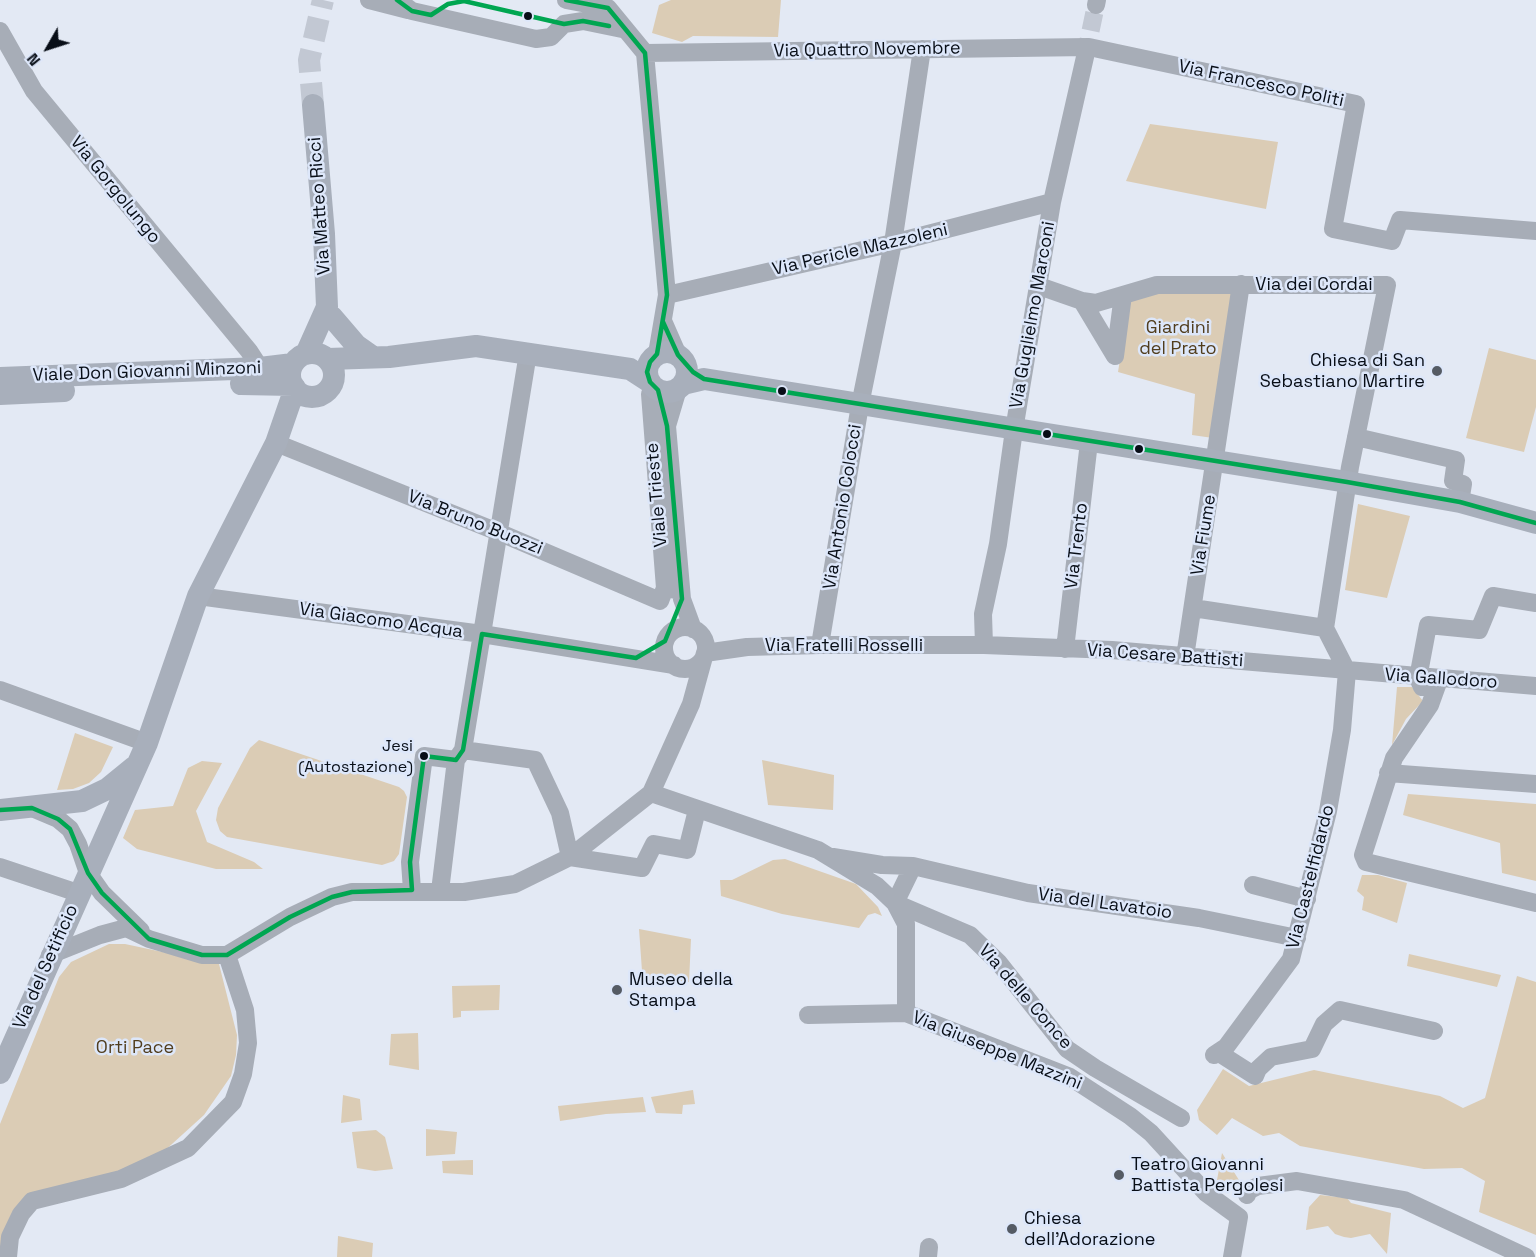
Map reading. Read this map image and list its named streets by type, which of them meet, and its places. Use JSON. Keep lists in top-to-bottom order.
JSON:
{
  "streets": {
    "main road": ["Via Matteo Ricci", "Viale Don Giovanni Minzoni", "Via del Setificio"],
    "street": [
      "Via Quattro Novembre",
      "Via Francesco Politi",
      "Via Gorgolungo",
      "Via Pericle Mazzoleni",
      "Via dei Cordai",
      "Via Guglielmo Marconi",
      "Viale Trieste",
      "Via Antonio Colocci",
      "Via Bruno Buozzi",
      "Via Fiume",
      "Via Trento",
      "Via Giacomo Acqua",
      "Via Fratelli Rosselli",
      "Via Cesare Battisti",
      "Via Gallodoro",
      "Via Castelfidardo",
      "Via del Lavatoio",
      "Via delle Conce",
      "Via Giuseppe Mazzini"
    ]
  },
  "crossings": [
    ["Via Quattro Novembre", "Via Francesco Politi"],
    ["Via Quattro Novembre", "Via Guglielmo Marconi"],
    ["Via Quattro Novembre", "Viale Trieste"],
    ["Via Quattro Novembre", "Via Antonio Colocci"],
    ["Via Francesco Politi", "Via Guglielmo Marconi"],
    ["Via Gorgolungo", "Viale Don Giovanni Minzoni"],
    ["Via Matteo Ricci", "Viale Don Giovanni Minzoni"],
    ["Via Matteo Ricci", "Via Bruno Buozzi"],
    ["Via Matteo Ricci", "Via Giacomo Acqua"],
    ["Via Matteo Ricci", "Via del Setificio"],
    ["Via Pericle Mazzoleni", "Via Guglielmo Marconi"],
    ["Via Pericle Mazzoleni", "Viale Trieste"],
    ["Via Pericle Mazzoleni", "Via Antonio Colocci"],
    ["Via dei Cordai", "Via Guglielmo Marconi"],
    ["Via dei Cordai", "Via Fiume"],
    ["Via Guglielmo Marconi", "Viale Don Giovanni Minzoni"],
    ["Via Guglielmo Marconi", "Via Fratelli Rosselli"],
    ["Via Guglielmo Marconi", "Via Cesare Battisti"],
    ["Viale Don Giovanni Minzoni", "Viale Trieste"],
    ["Viale Don Giovanni Minzoni", "Via Antonio Colocci"],
    ["Viale Don Giovanni Minzoni", "Via Fiume"],
    ["Viale Don Giovanni Minzoni", "Via Trento"],
    ["Viale Trieste", "Via Bruno Buozzi"],
    ["Viale Trieste", "Via Giacomo Acqua"],
    ["Viale Trieste", "Via Fratelli Rosselli"],
    ["Via Antonio Colocci", "Via Fratelli Rosselli"],
    ["Via Fiume", "Via Cesare Battisti"],
    ["Via Trento", "Via Cesare Battisti"],
    ["Via Giacomo Acqua", "Via Fratelli Rosselli"],
    ["Via Giacomo Acqua", "Via del Setificio"],
    ["Via Fratelli Rosselli", "Via Cesare Battisti"],
    ["Via Cesare Battisti", "Via Gallodoro"],
    ["Via Cesare Battisti", "Via Castelfidardo"],
    ["Via Gallodoro", "Via Castelfidardo"],
    ["Via Castelfidardo", "Via del Lavatoio"],
    ["Via del Lavatoio", "Via Giuseppe Mazzini"],
    ["Via delle Conce", "Via Giuseppe Mazzini"]
  ],
  "parks": ["Giardini del Prato", "Orti Pace"],
  "places": [
    "Chiesa di San Sebastiano Martire",
    "Jesi (Autostazione)",
    "Museo della Stampa",
    "Teatro Giovanni Battista Pergolesi",
    "Chiesa dell'Adorazione"
  ],
  "north": "bottom left"
}
